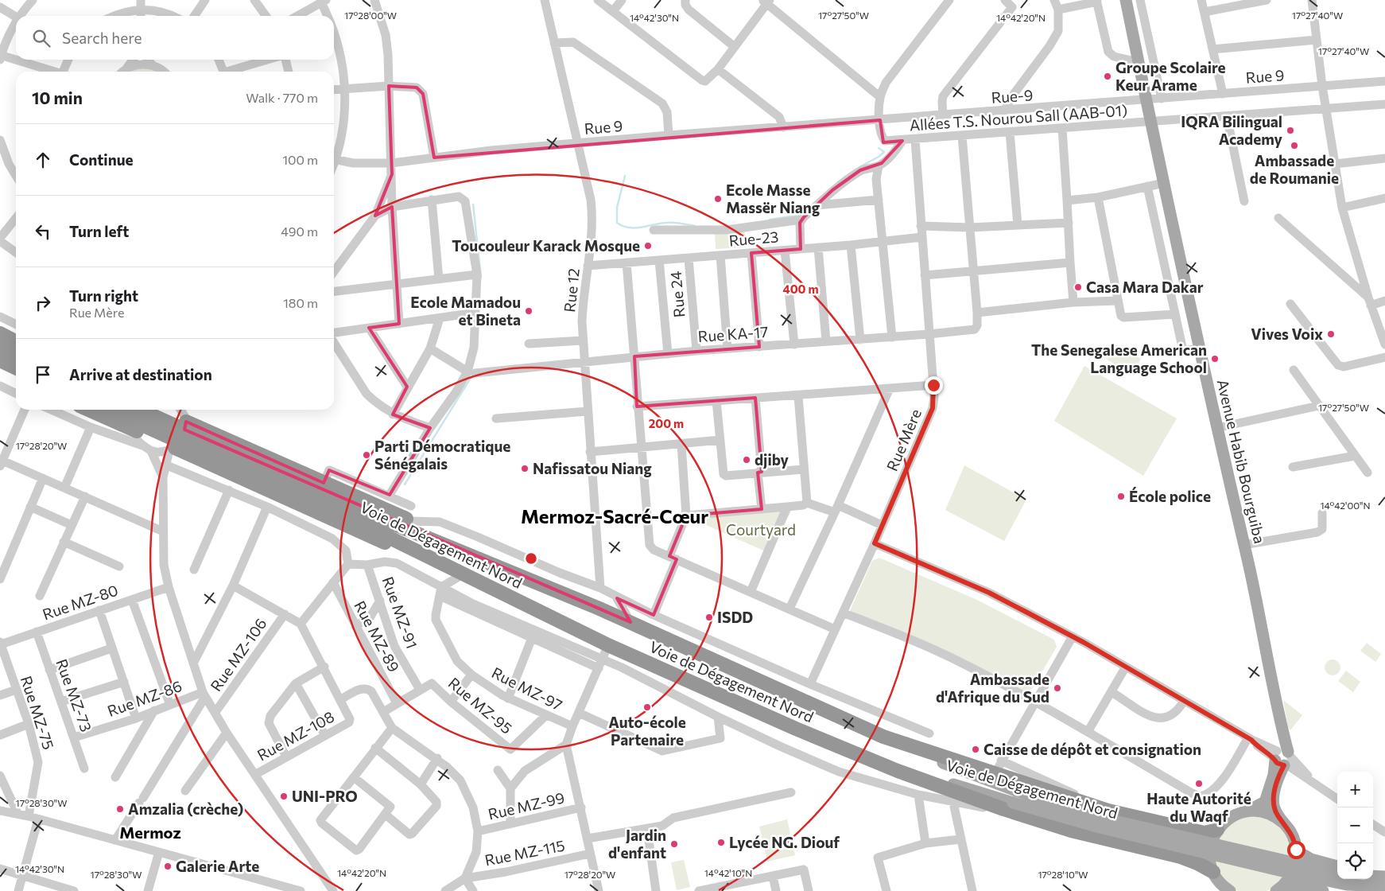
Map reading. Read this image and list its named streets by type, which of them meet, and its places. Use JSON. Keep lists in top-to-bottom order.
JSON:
{
  "streets": {
    "highway": ["Voie de Dégagement Nord"],
    "main road": ["Avenue Habib Bourguiba"],
    "street": [
      "Rue 9",
      "Rue-9",
      "Allées T.S. Nourou Sall (AAB-01)",
      "Rue-23",
      "Rue 12",
      "Rue 24",
      "Rue KA-17",
      "Rue Mère",
      "Rue MZ-80",
      "Rue MZ-91",
      "Rue MZ-89",
      "Rue MZ-106",
      "Rue MZ-97",
      "Rue MZ-73",
      "Rue MZ-86",
      "Rue MZ-95",
      "Rue MZ-75",
      "Rue MZ-108",
      "Rue MZ-99",
      "Rue MZ-115"
    ]
  },
  "crossings": [
    ["Rue 9", "Rue-9"],
    ["Rue 9", "Allées T.S. Nourou Sall (AAB-01)"],
    ["Rue 9", "Rue 12"],
    ["Rue 9", "Avenue Habib Bourguiba"],
    ["Rue-9", "Allées T.S. Nourou Sall (AAB-01)"],
    ["Rue-9", "Avenue Habib Bourguiba"],
    ["Allées T.S. Nourou Sall (AAB-01)", "Rue Mère"],
    ["Allées T.S. Nourou Sall (AAB-01)", "Avenue Habib Bourguiba"],
    ["Rue-23", "Rue 12"],
    ["Rue-23", "Rue 24"],
    ["Rue-23", "Rue Mère"],
    ["Rue 12", "Rue KA-17"],
    ["Rue 24", "Rue KA-17"],
    ["Rue KA-17", "Rue Mère"],
    ["Rue MZ-80", "Rue MZ-73"],
    ["Rue MZ-80", "Rue MZ-75"],
    ["Rue MZ-91", "Rue MZ-95"],
    ["Rue MZ-97", "Rue MZ-95"],
    ["Rue MZ-73", "Rue MZ-86"]
  ],
  "districts": ["Mermoz-Sacré-Cœur", "Mermoz"],
  "parks": ["Courtyard"],
  "places": [
    "Groupe Scolaire Keur Arame",
    "IQRA Bilingual Academy",
    "Ambassade de Roumanie",
    "Ecole Masse Massër Niang",
    "Toucouleur Karack Mosque",
    "Casa Mara Dakar",
    "Ecole Mamadou et Bineta",
    "Vives Voix",
    "The Senegalese American Language School",
    "Parti Démocratique Sénégalais",
    "djiby",
    "Nafissatou Niang",
    "École police",
    "ISDD",
    "Ambassade d'Afrique du Sud",
    "Auto-école Partenaire",
    "Caisse de dépôt et consignation",
    "Haute Autorité du Waqf",
    "UNI-PRO",
    "Amzalia (crèche)",
    "Lycée NG. Diouf",
    "Jardin d'enfant",
    "Galerie Arte"
  ],
  "page": {
    "search": "Search here",
    "heading": ["10 min", "Walk · 770 m"],
    "list": [
      ["Continue", "100 m"],
      ["Turn left", "490 m"],
      ["Turn right", "Rue Mère", "180 m"],
      "Arrive at destination"
    ],
    "map_buttons": ["+", "−"]
  },
  "coordinates": [
    "17°27'40\"W",
    "17°28'00\"W",
    "17°27'50\"W",
    "14°42'30\"N",
    "14°42'20\"N",
    "17°28'20\"W",
    "14°42'00\"N",
    "17°28'30\"W",
    "14°42'10\"N",
    "17°28'10\"W"
  ],
  "rings": ["400 m", "200 m"]
}
